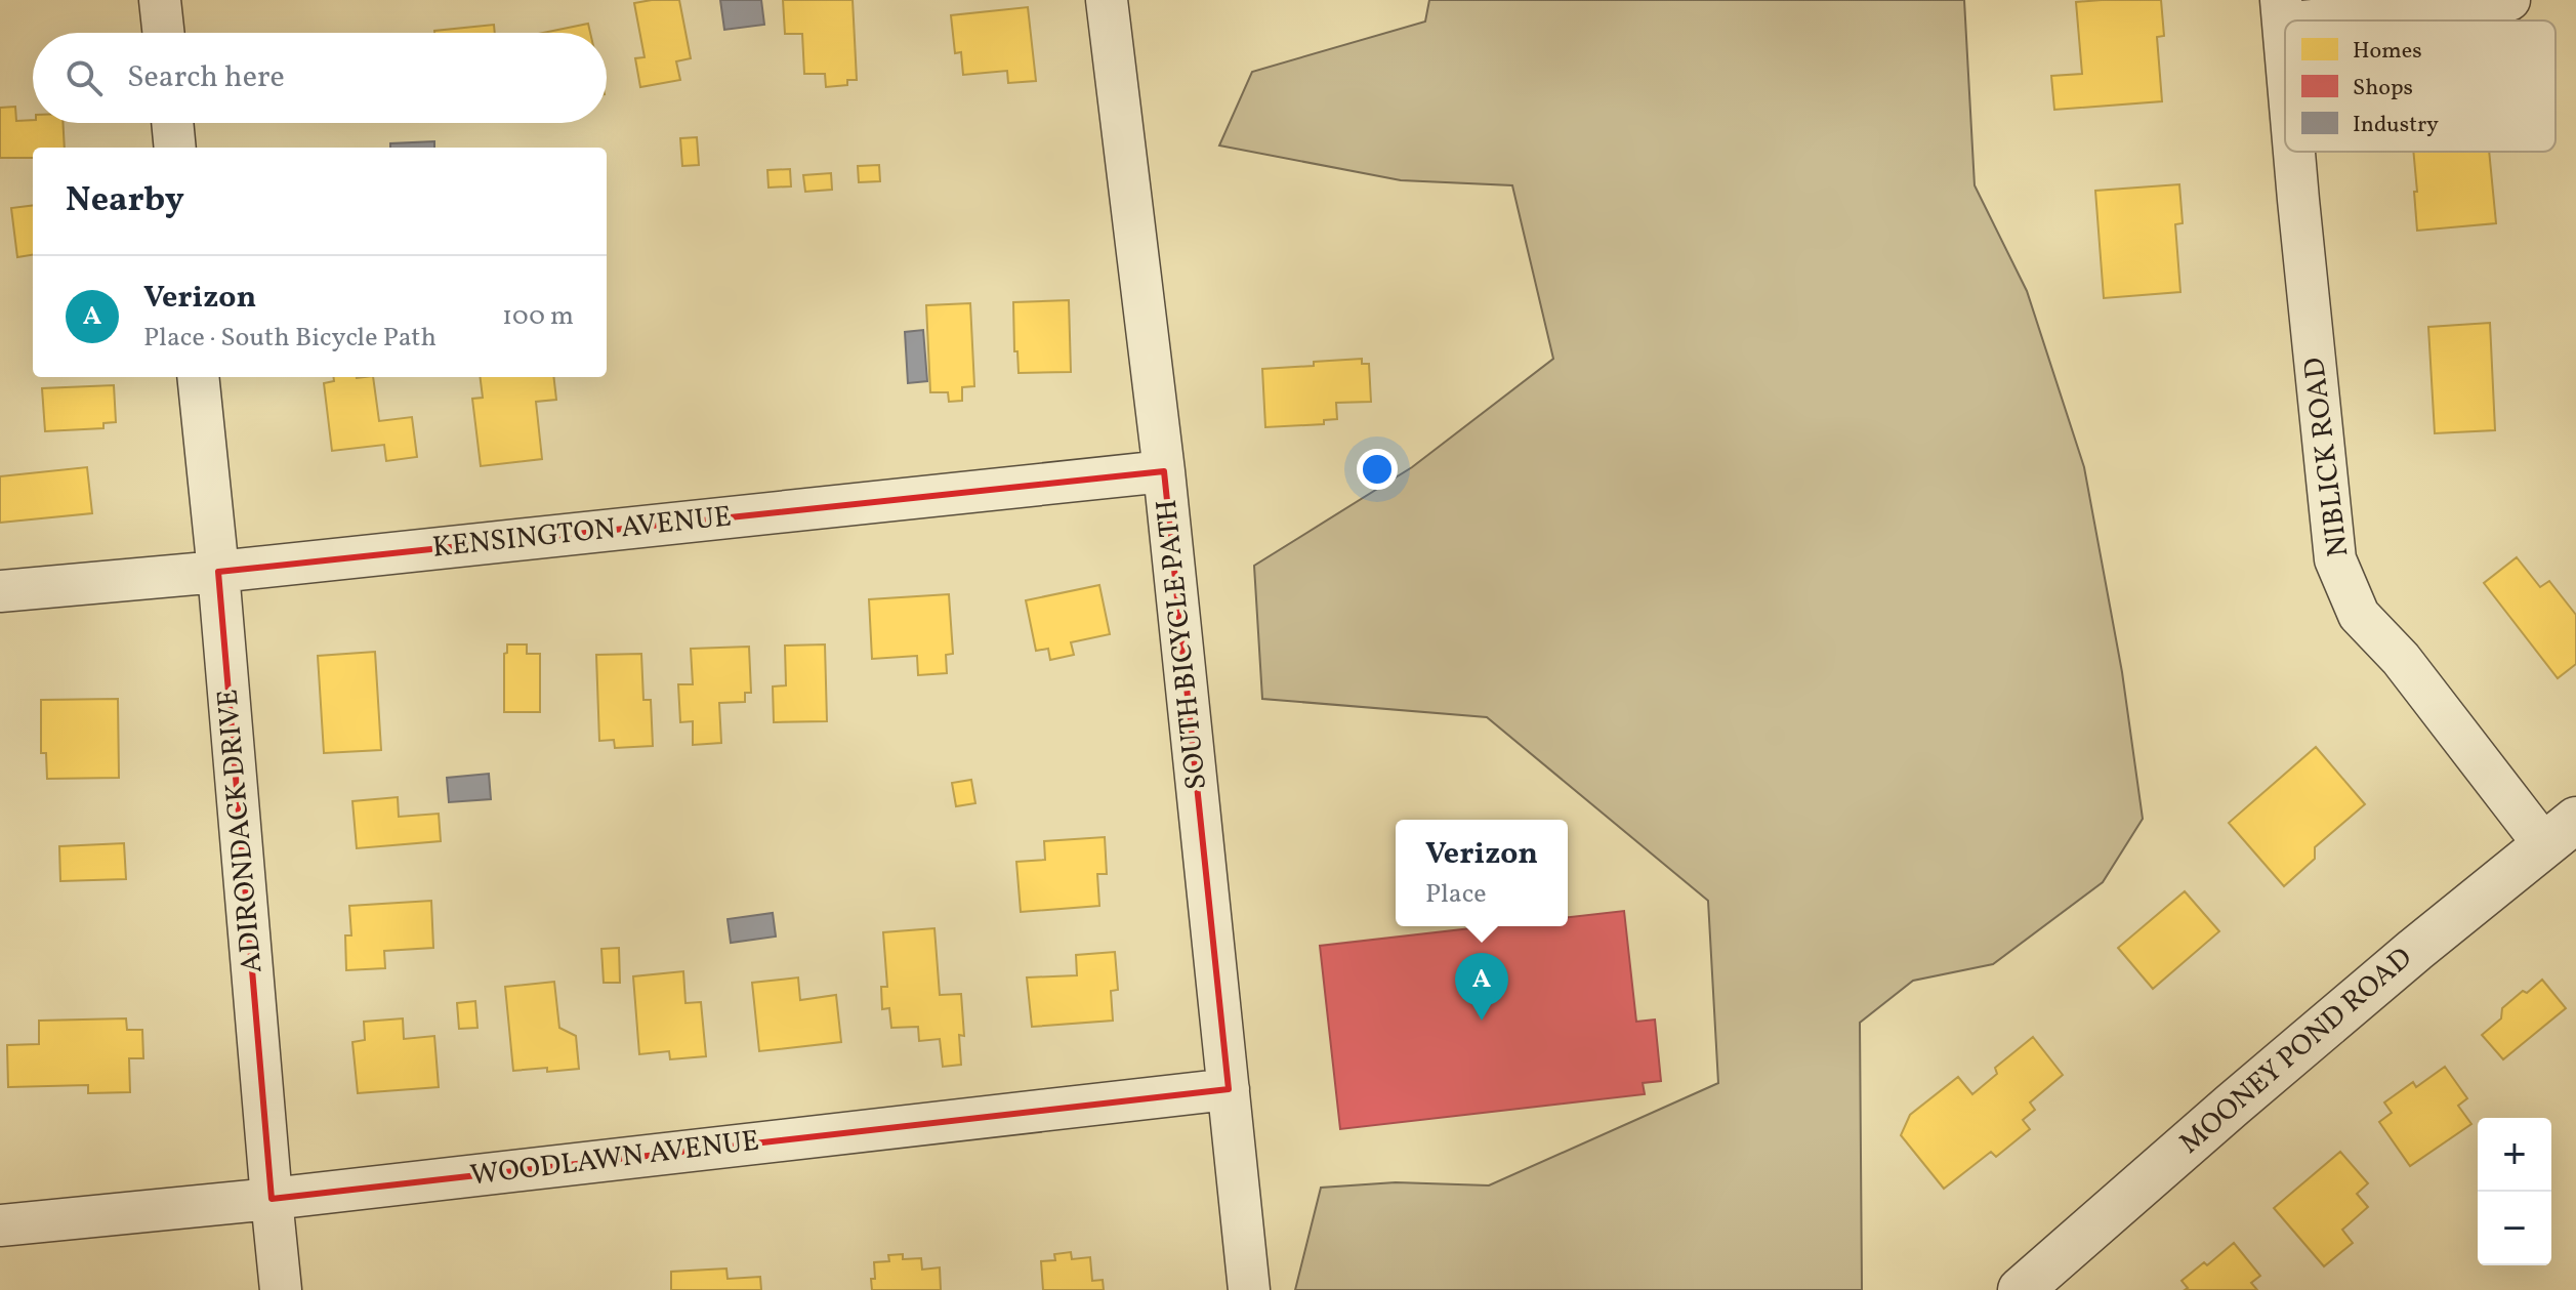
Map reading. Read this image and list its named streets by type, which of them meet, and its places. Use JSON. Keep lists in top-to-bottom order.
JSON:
{
  "streets": {
    "street": [
      "NIBLICK ROAD",
      "KENSINGTON AVENUE",
      "SOUTH BICYCLE PATH",
      "ADIRONDACK DRIVE",
      "MOONEY POND ROAD",
      "WOODLAWN AVENUE"
    ]
  },
  "crossings": [
    ["NIBLICK ROAD", "MOONEY POND ROAD"],
    ["KENSINGTON AVENUE", "SOUTH BICYCLE PATH"],
    ["KENSINGTON AVENUE", "ADIRONDACK DRIVE"],
    ["SOUTH BICYCLE PATH", "WOODLAWN AVENUE"],
    ["ADIRONDACK DRIVE", "WOODLAWN AVENUE"]
  ],
  "legend": ["Homes", "Shops", "Industry"],
  "page": {
    "search": "Search here",
    "heading": "Nearby",
    "list": [
      {
        "mark": "A",
        "name": "Verizon",
        "note": "Place · South Bicycle Path",
        "value": "100 m"
      }
    ],
    "popup": ["Verizon", "Place"],
    "pins": "A",
    "map_buttons": ["+", "−"]
  }
}
